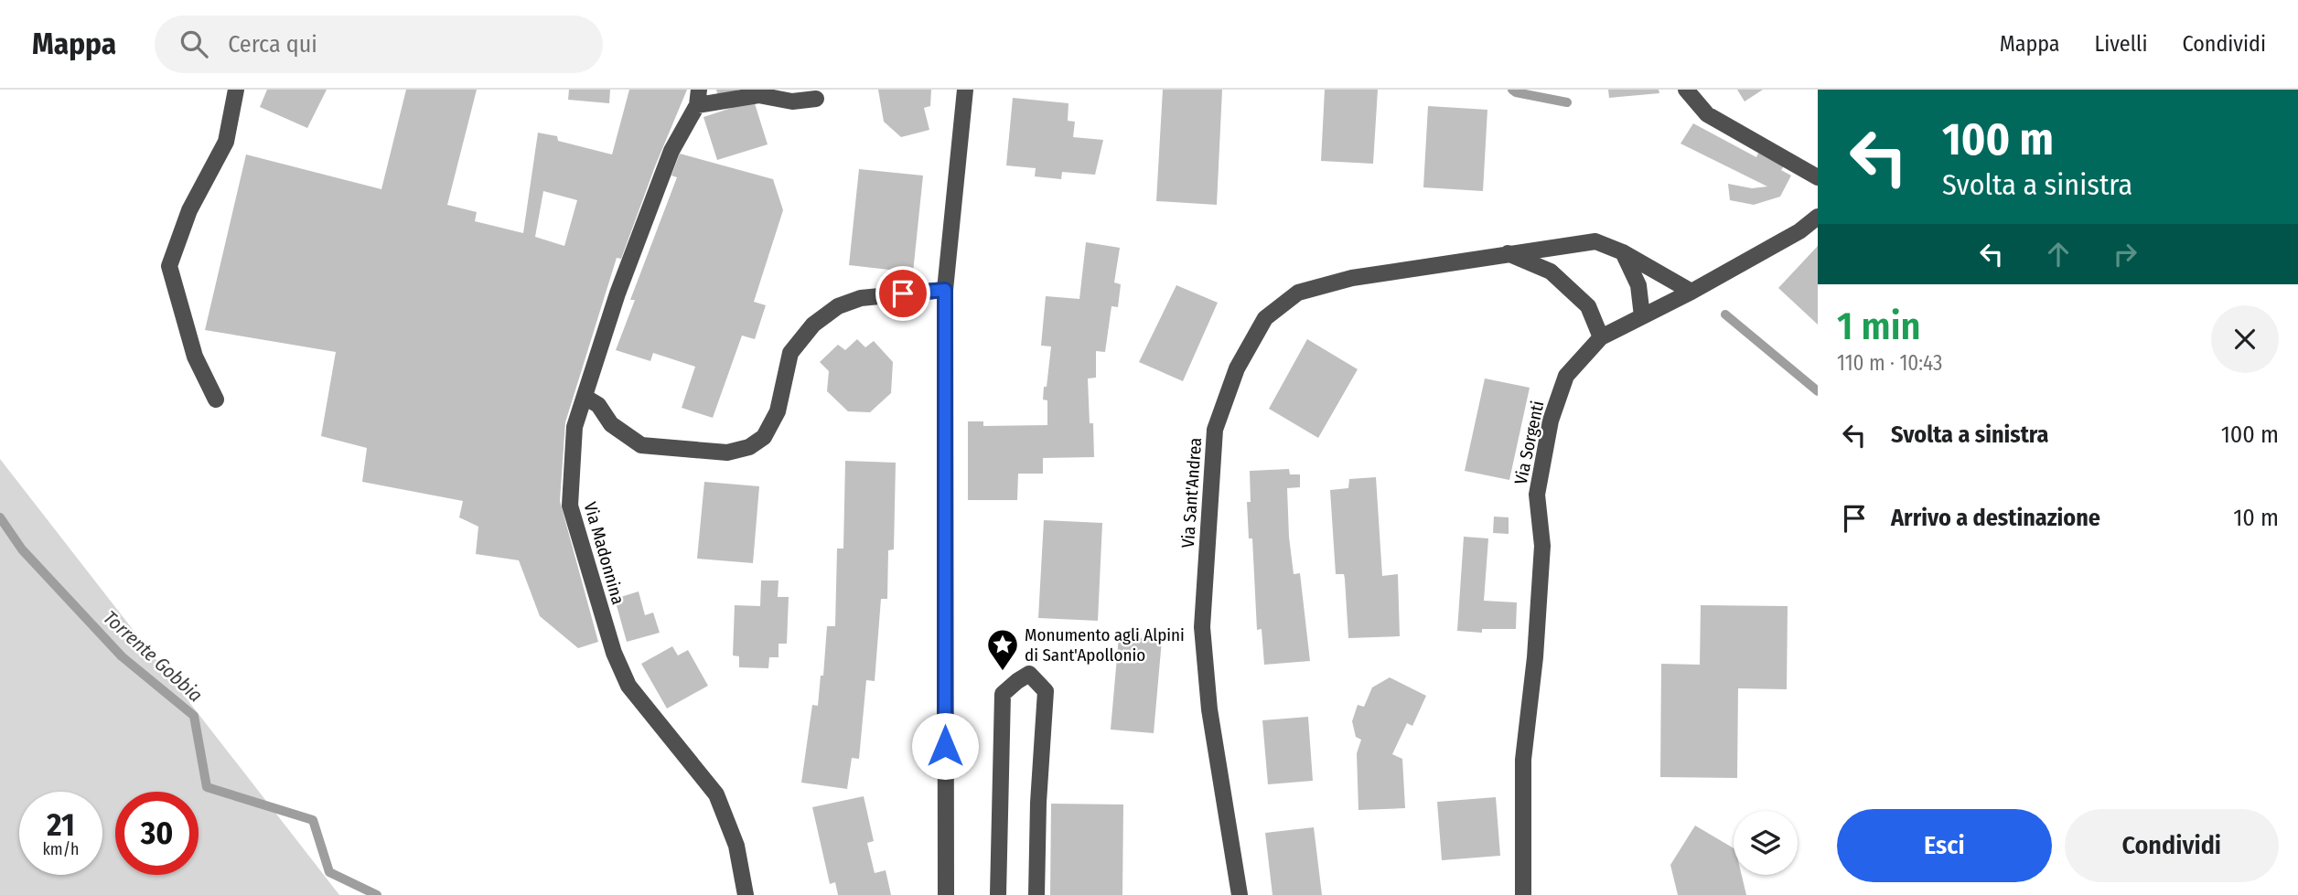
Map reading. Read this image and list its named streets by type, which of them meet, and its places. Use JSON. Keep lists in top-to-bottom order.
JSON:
{
  "streets": {
    "street": ["Via Sorgenti", "Via Sant'Andrea", "Via Madonnina"]
  },
  "crossings": [
    ["Via Sorgenti", "Via Sant'Andrea"]
  ],
  "water": ["Torrente Gobbia"],
  "places": {
    "place": ["Monumento agli Alpini di Sant'Apollonio"]
  },
  "page": {
    "header": "Mappa",
    "search": "Cerca qui",
    "nav": ["Mappa", "Livelli", "Condividi"],
    "turn": ["100 m", "Svolta a sinistra"],
    "heading": ["1 min", "110 m · 10:43"],
    "list": [
      {
        "name": "Svolta a sinistra",
        "value": "100 m"
      },
      {
        "name": "Arrivo a destinazione",
        "value": "10 m"
      }
    ],
    "speed": "21 km/h",
    "limit": "30",
    "buttons": ["Esci", "Condividi"]
  }
}
